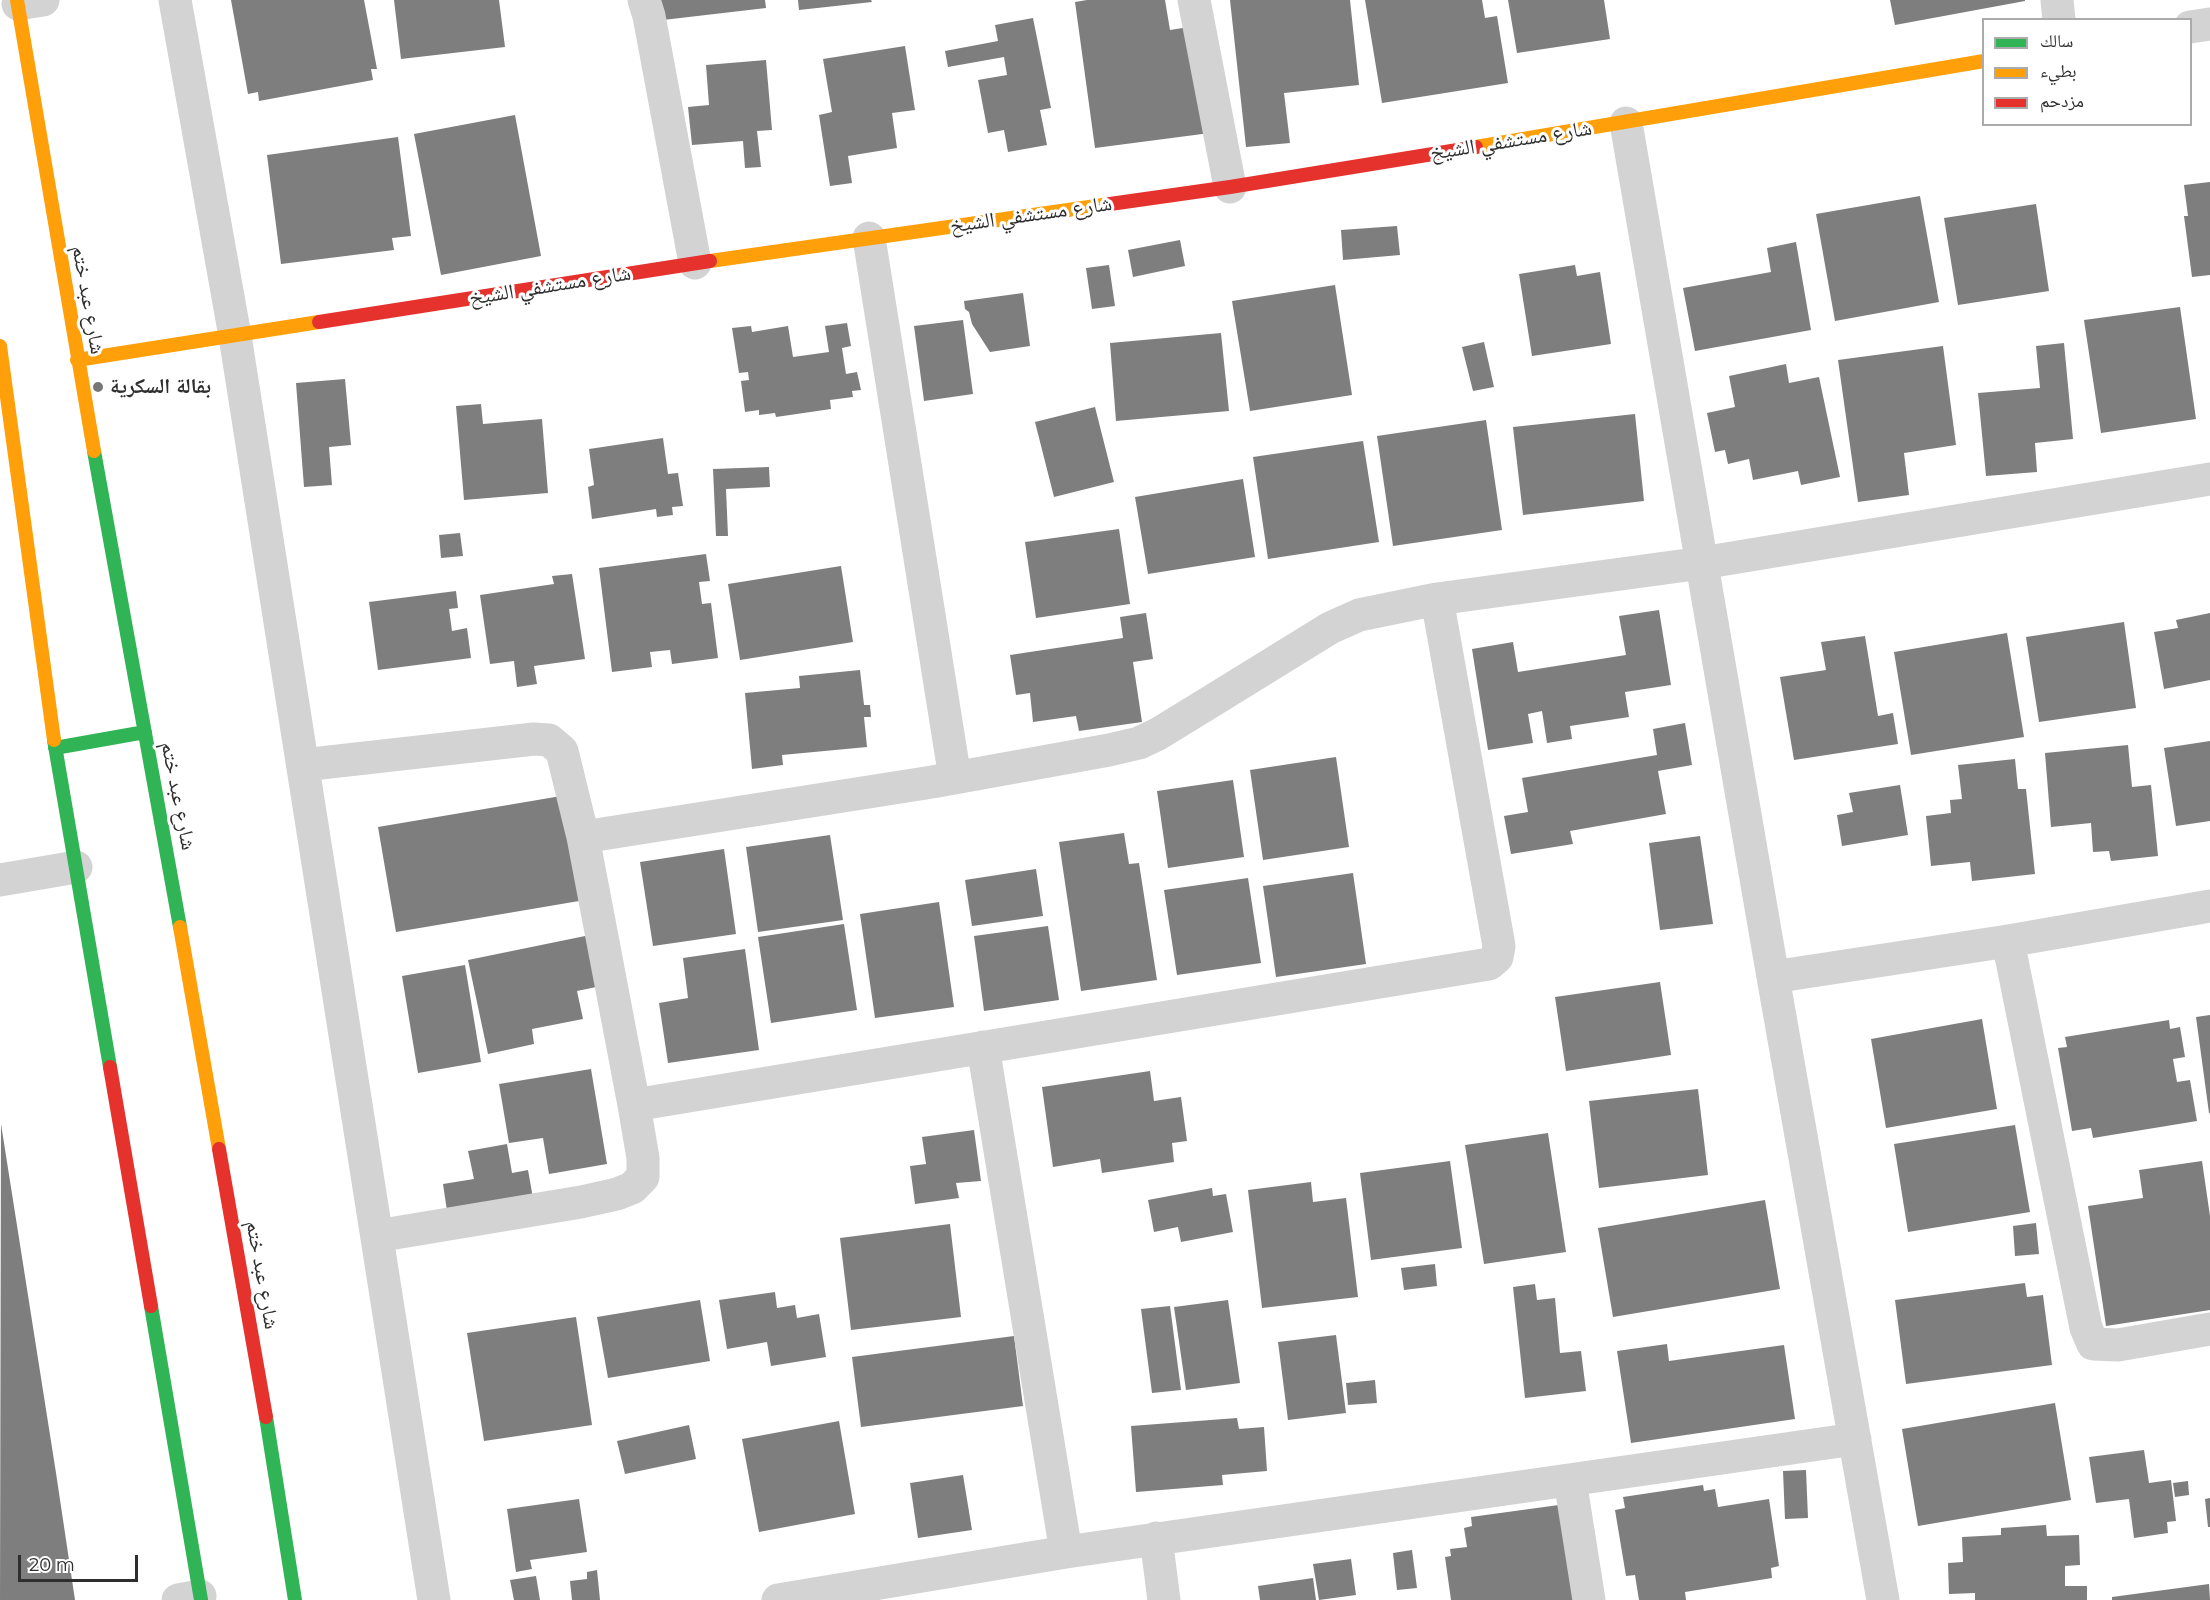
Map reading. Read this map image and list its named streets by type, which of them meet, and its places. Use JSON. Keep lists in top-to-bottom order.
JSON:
{
  "streets": {
    "main road": ["شارع مستشفي الشيخ", "شارع عبد ختم"]
  },
  "crossings": [
    ["شارع مستشفي الشيخ", "شارع عبد ختم"]
  ],
  "places": ["بقالة السكرية"],
  "legend": ["سالك", "بطيء", "مزدحم"],
  "scale_bar": "20 m"
}
